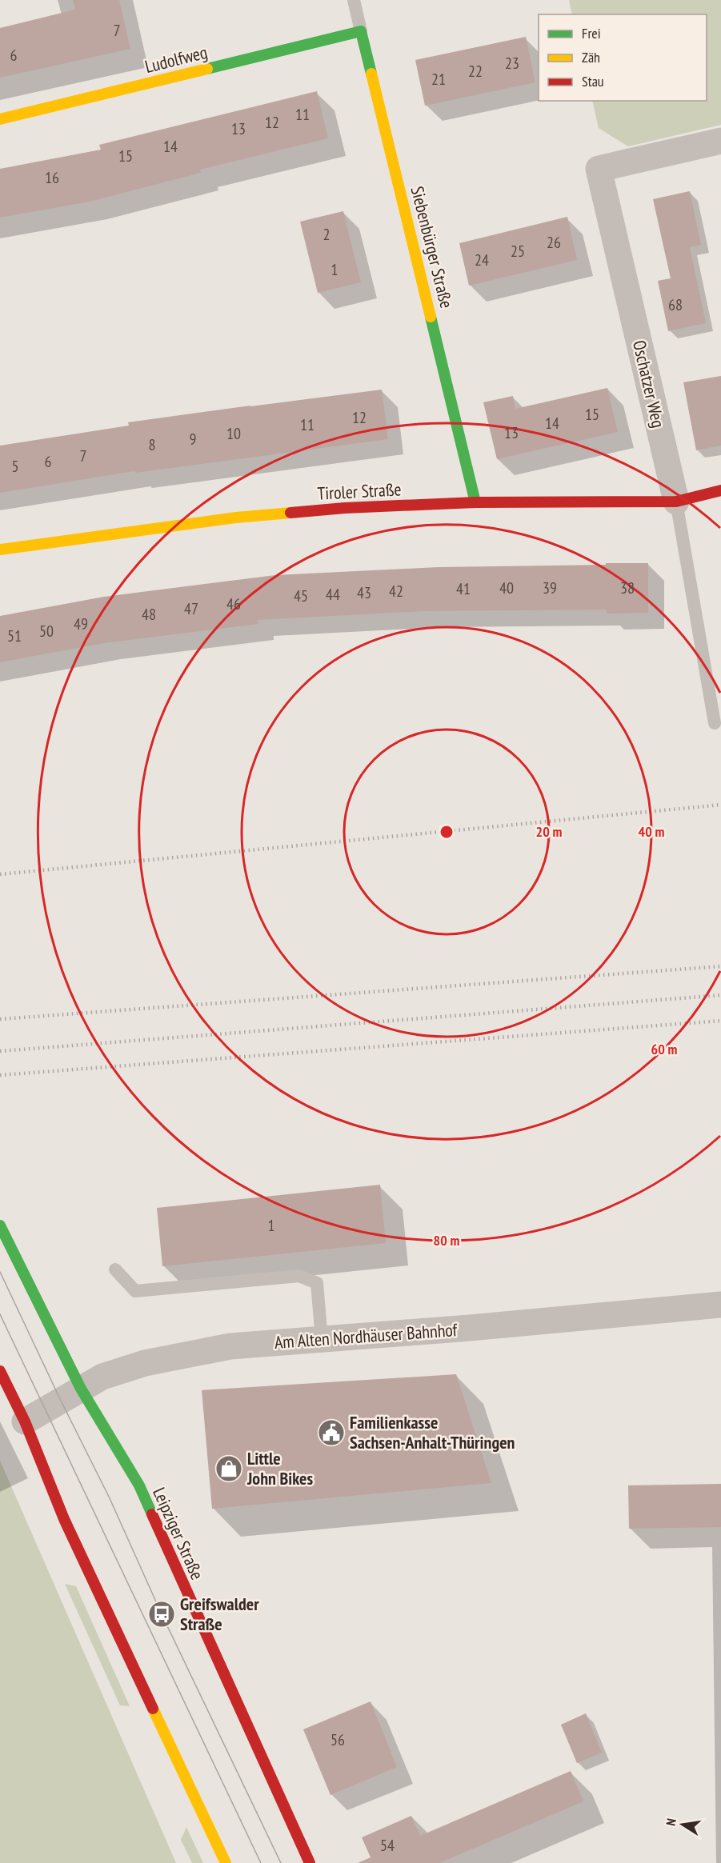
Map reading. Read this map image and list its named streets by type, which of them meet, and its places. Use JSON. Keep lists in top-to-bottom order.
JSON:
{
  "streets": {
    "street": [
      "Ludolfweg",
      "Siebenbürger Straße",
      "Oschatzer Weg",
      "Tiroler Straße",
      "Am Alten Nordhäuser Bahnhof",
      "Leipziger Straße"
    ]
  },
  "crossings": [
    ["Ludolfweg", "Siebenbürger Straße"],
    ["Siebenbürger Straße", "Tiroler Straße"],
    ["Oschatzer Weg", "Tiroler Straße"],
    ["Am Alten Nordhäuser Bahnhof", "Leipziger Straße"]
  ],
  "places": {
    "public building": ["Familienkasse Sachsen-Anhalt-Thüringen"],
    "shop": ["Little John Bikes"],
    "bus stop": ["Greifswalder Straße"]
  },
  "house_numbers": [
    "7",
    "6",
    "23",
    "22",
    "21",
    "11",
    "12",
    "13",
    "14",
    "15",
    "16",
    "2",
    "26",
    "25",
    "24",
    "1",
    "68",
    "15",
    "12",
    "14",
    "11",
    "13",
    "10",
    "9",
    "8",
    "7",
    "6",
    "5",
    "40",
    "39",
    "38",
    "41",
    "42",
    "43",
    "44",
    "45",
    "46",
    "47",
    "48",
    "49",
    "50",
    "51",
    "1",
    "56",
    "54"
  ],
  "legend": ["Frei", "Zäh", "Stau"],
  "north": "left",
  "rings": [
    "20 m",
    "40 m",
    "60 m",
    "80 m"
  ]
}
